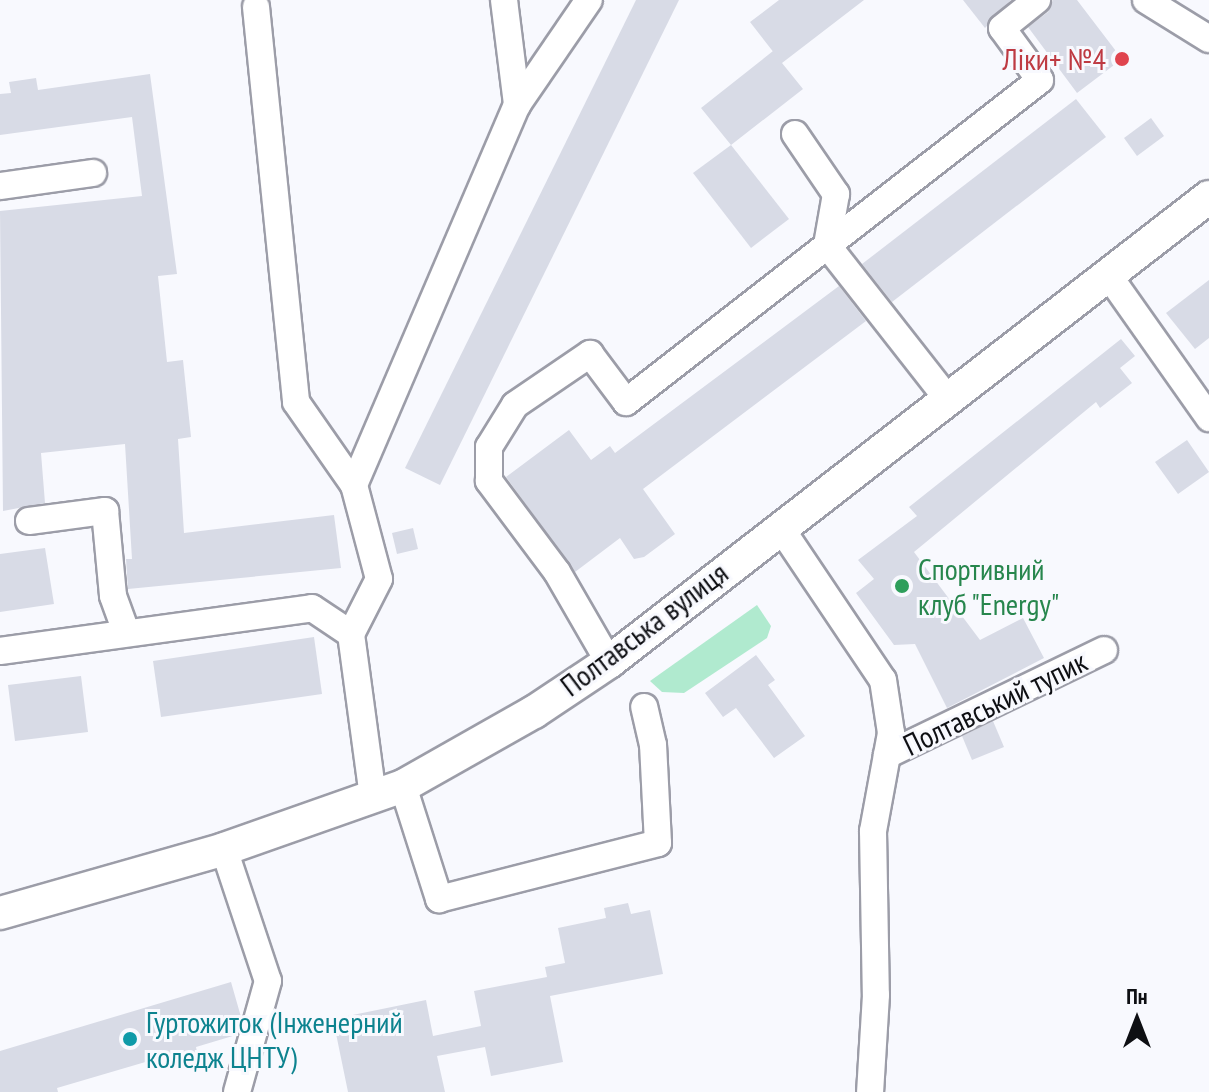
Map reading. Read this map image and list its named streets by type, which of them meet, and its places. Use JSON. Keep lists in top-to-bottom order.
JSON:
{
  "streets": {
    "main road": ["Полтавська вулиця"],
    "street": ["Полтавський тупик"]
  },
  "places": ["Ліки+ №4", "Спортивний клуб \"Energy\"", "Гуртожиток (Інженерний коледж ЦНТУ)"],
  "north": "top"
}
